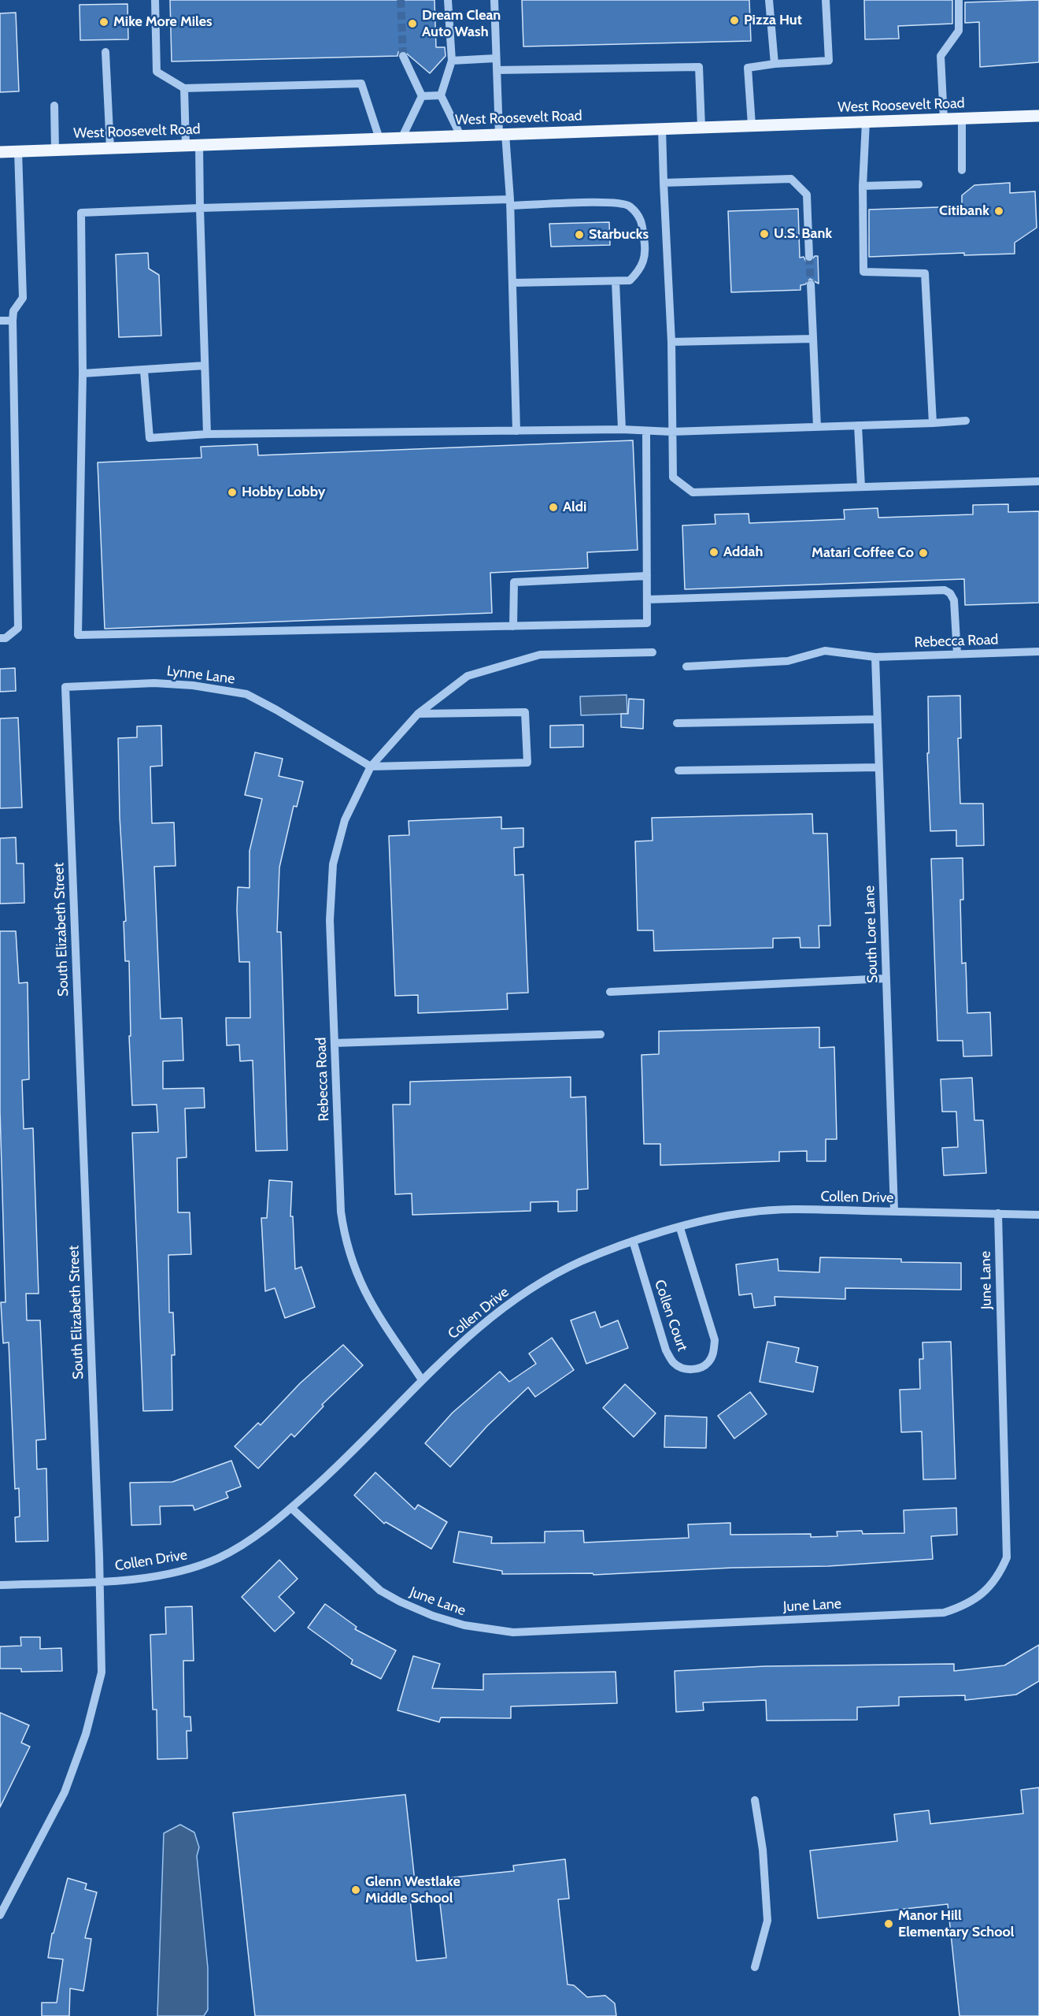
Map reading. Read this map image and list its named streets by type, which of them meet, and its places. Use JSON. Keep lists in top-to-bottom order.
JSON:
{
  "streets": {
    "main road": ["West Roosevelt Road"],
    "street": [
      "Rebecca Road",
      "Lynne Lane",
      "South Elizabeth Street",
      "South Lore Lane",
      "Collen Drive",
      "June Lane",
      "Collen Court"
    ]
  },
  "crossings": [
    ["Rebecca Road", "Lynne Lane"],
    ["Rebecca Road", "South Lore Lane"],
    ["Rebecca Road", "Collen Drive"],
    ["Lynne Lane", "South Elizabeth Street"],
    ["South Elizabeth Street", "Collen Drive"],
    ["South Lore Lane", "Collen Drive"],
    ["Collen Drive", "June Lane"],
    ["Collen Drive", "Collen Court"]
  ],
  "places": [
    "Pizza Hut",
    "Mike More Miles",
    "Dream Clean Auto Wash",
    "Citibank",
    "U.S. Bank",
    "Starbucks",
    "Hobby Lobby",
    "Aldi",
    "Addah",
    "Matari Coffee Co",
    "Glenn Westlake Middle School",
    "Manor Hill Elementary School"
  ]
}
